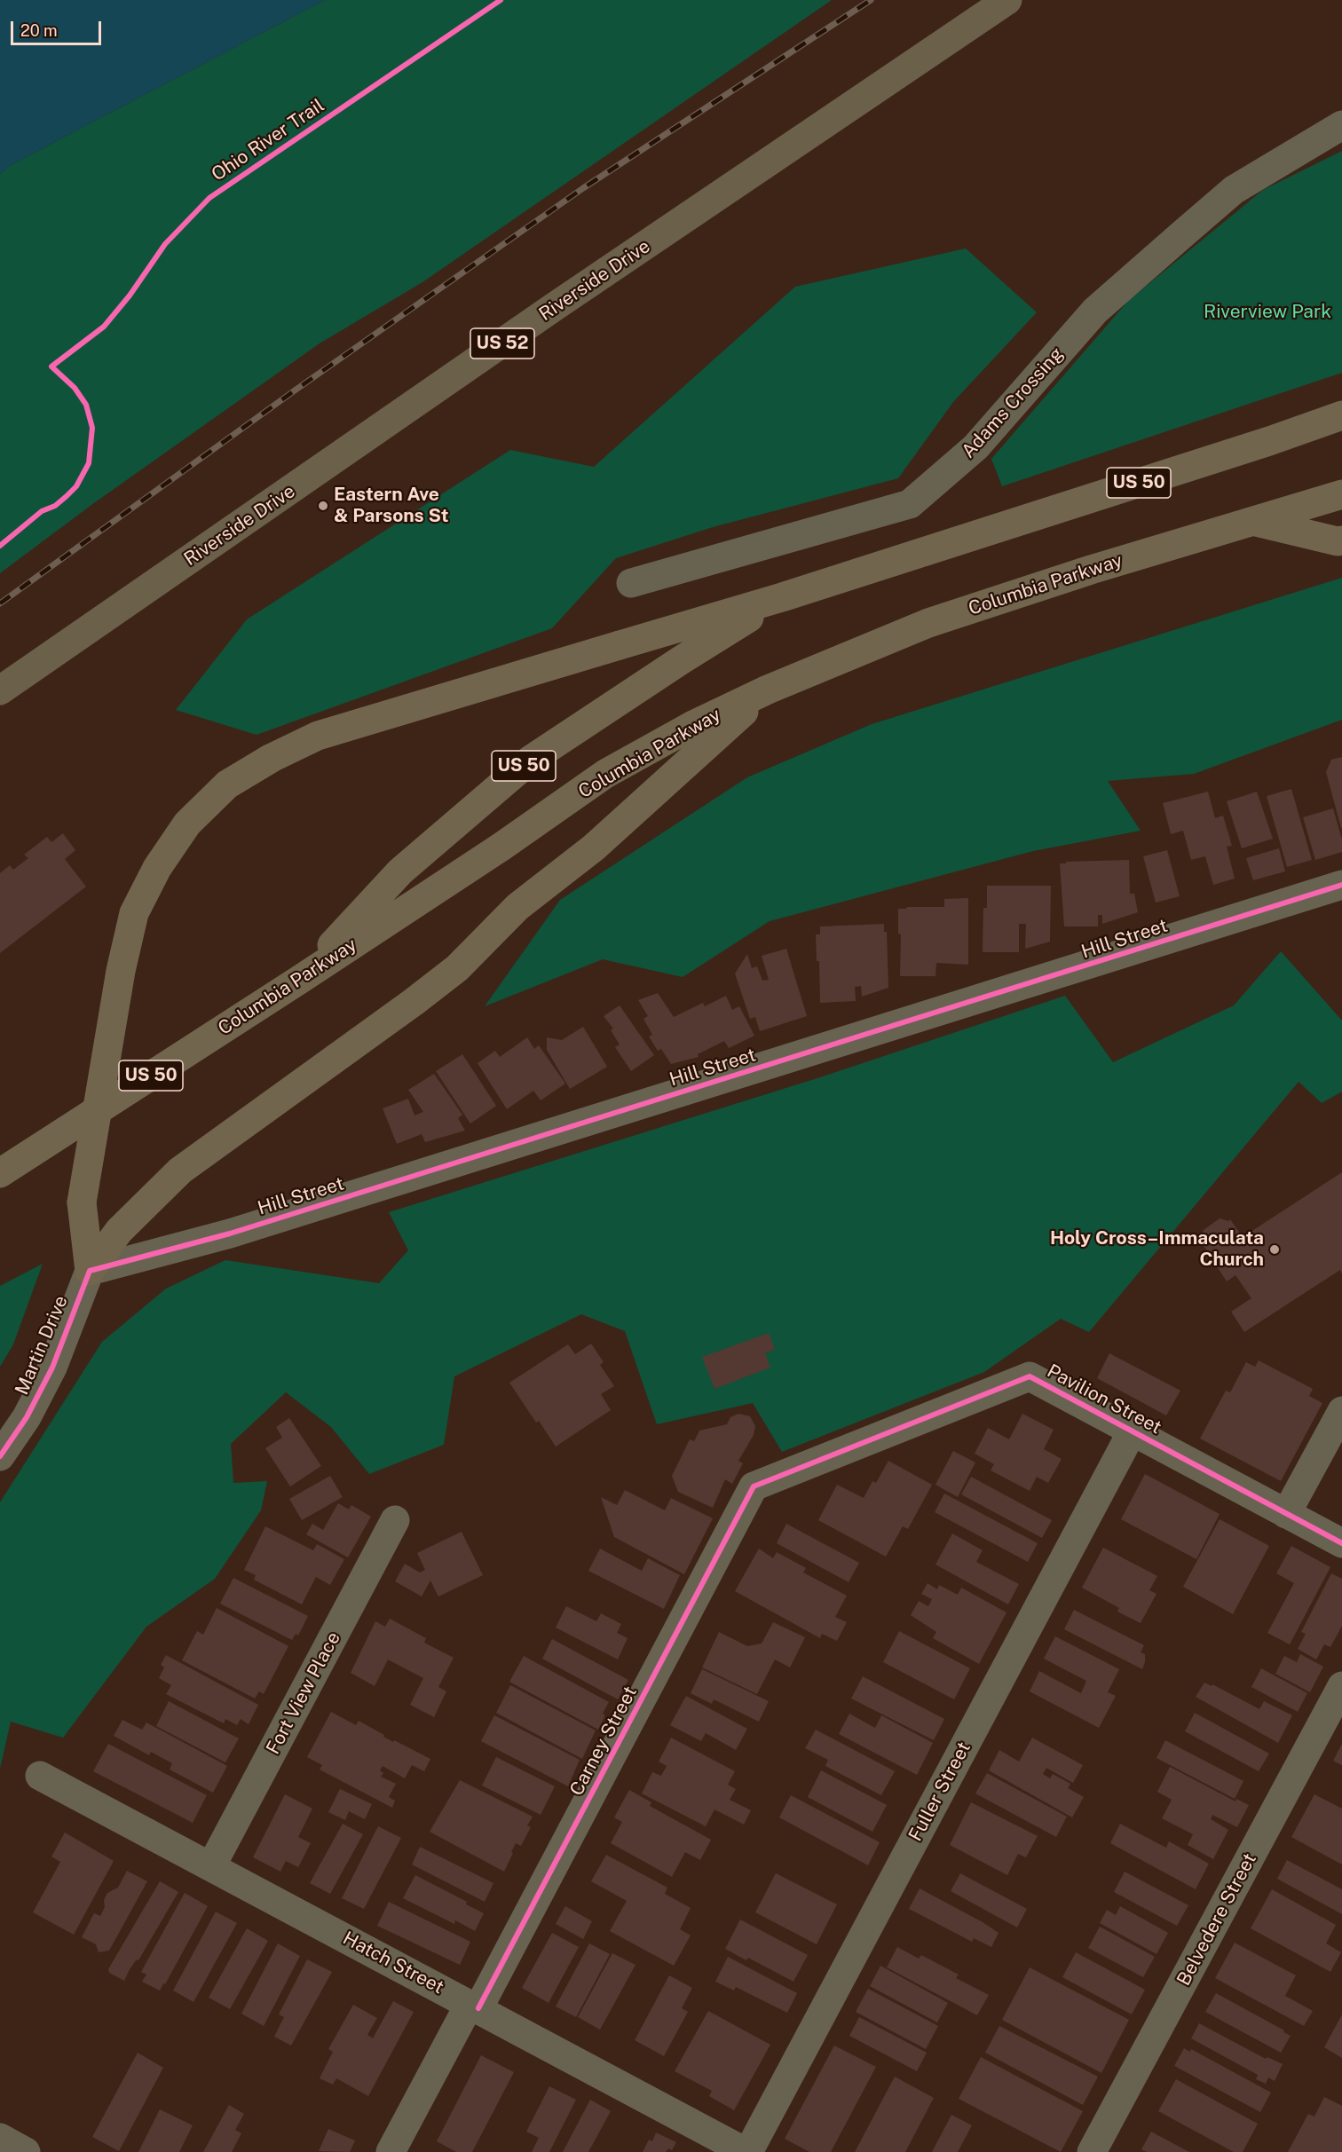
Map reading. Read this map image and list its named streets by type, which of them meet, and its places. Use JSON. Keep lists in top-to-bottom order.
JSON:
{
  "streets": {
    "highway": ["US 50", "Columbia Parkway"],
    "main road": ["Riverside Drive", "US 52"],
    "street": [
      "Adams Crossing",
      "Hill Street",
      "Martin Drive",
      "Pavilion Street",
      "Fort View Place",
      "Carney Street",
      "Fuller Street",
      "Belvedere Street",
      "Hatch Street"
    ],
    "cycle path": ["Ohio River Trail"]
  },
  "crossings": [
    ["US 50", "Columbia Parkway"],
    ["Hill Street", "Martin Drive"],
    ["Pavilion Street", "Carney Street"],
    ["Pavilion Street", "Fuller Street"],
    ["Fort View Place", "Hatch Street"],
    ["Carney Street", "Hatch Street"],
    ["Fuller Street", "Hatch Street"]
  ],
  "parks": ["Riverview Park"],
  "places": ["Eastern Ave & Parsons St", "Holy Cross–Immaculata Church"],
  "scale_bar": "20 m"
}
